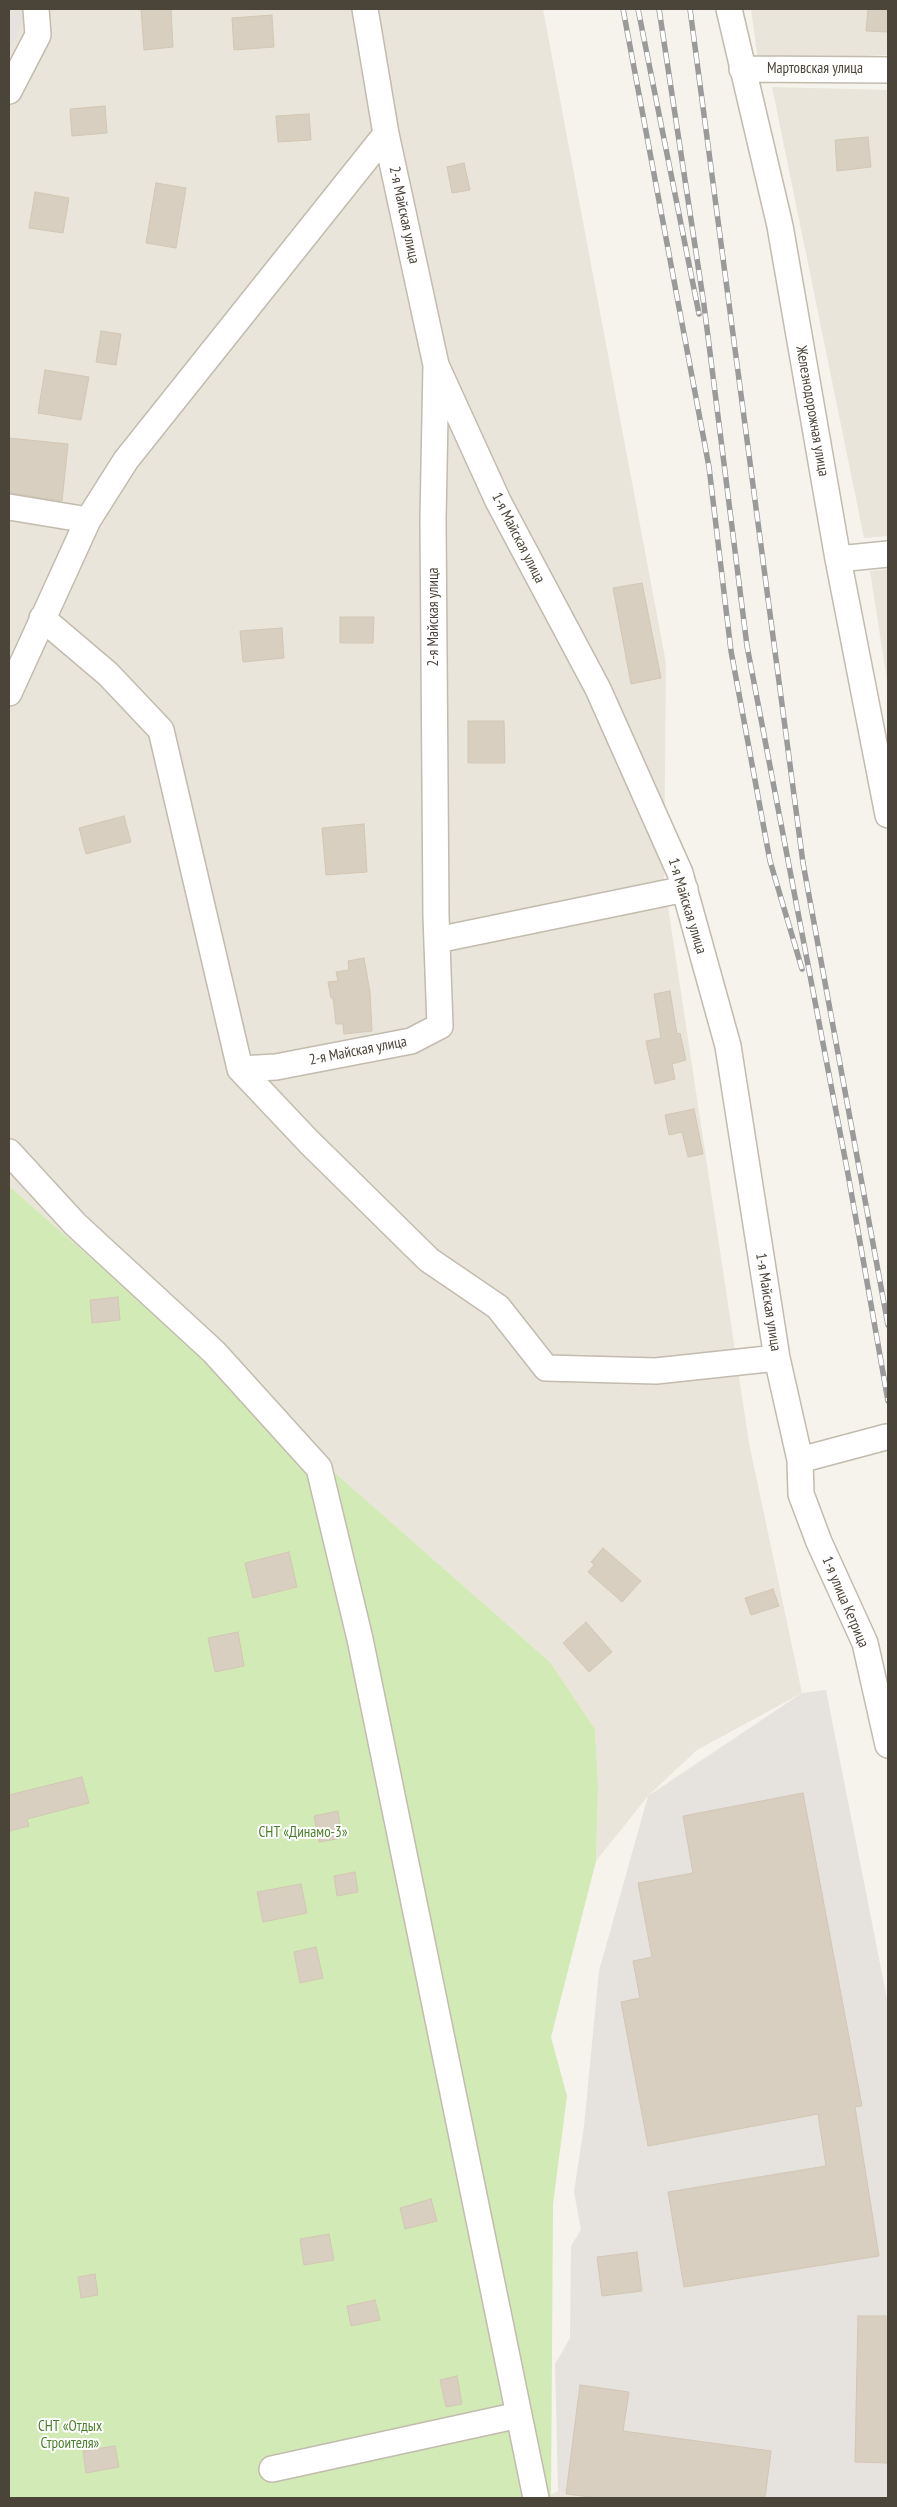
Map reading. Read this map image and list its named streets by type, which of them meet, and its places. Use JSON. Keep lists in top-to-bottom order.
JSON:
{
  "streets": {
    "street": [
      "Мартовская улица",
      "2-я Майская улица",
      "Железнодорожная улица",
      "1-я Майская улица",
      "1-я улица Кетрица"
    ]
  },
  "crossings": [
    ["Мартовская улица", "Железнодорожная улица"],
    ["2-я Майская улица", "1-я Майская улица"],
    ["1-я Майская улица", "1-я улица Кетрица"]
  ],
  "parks": ["СНТ «Динамо-3»", "СНТ «Отдых Строителя»"]
}
